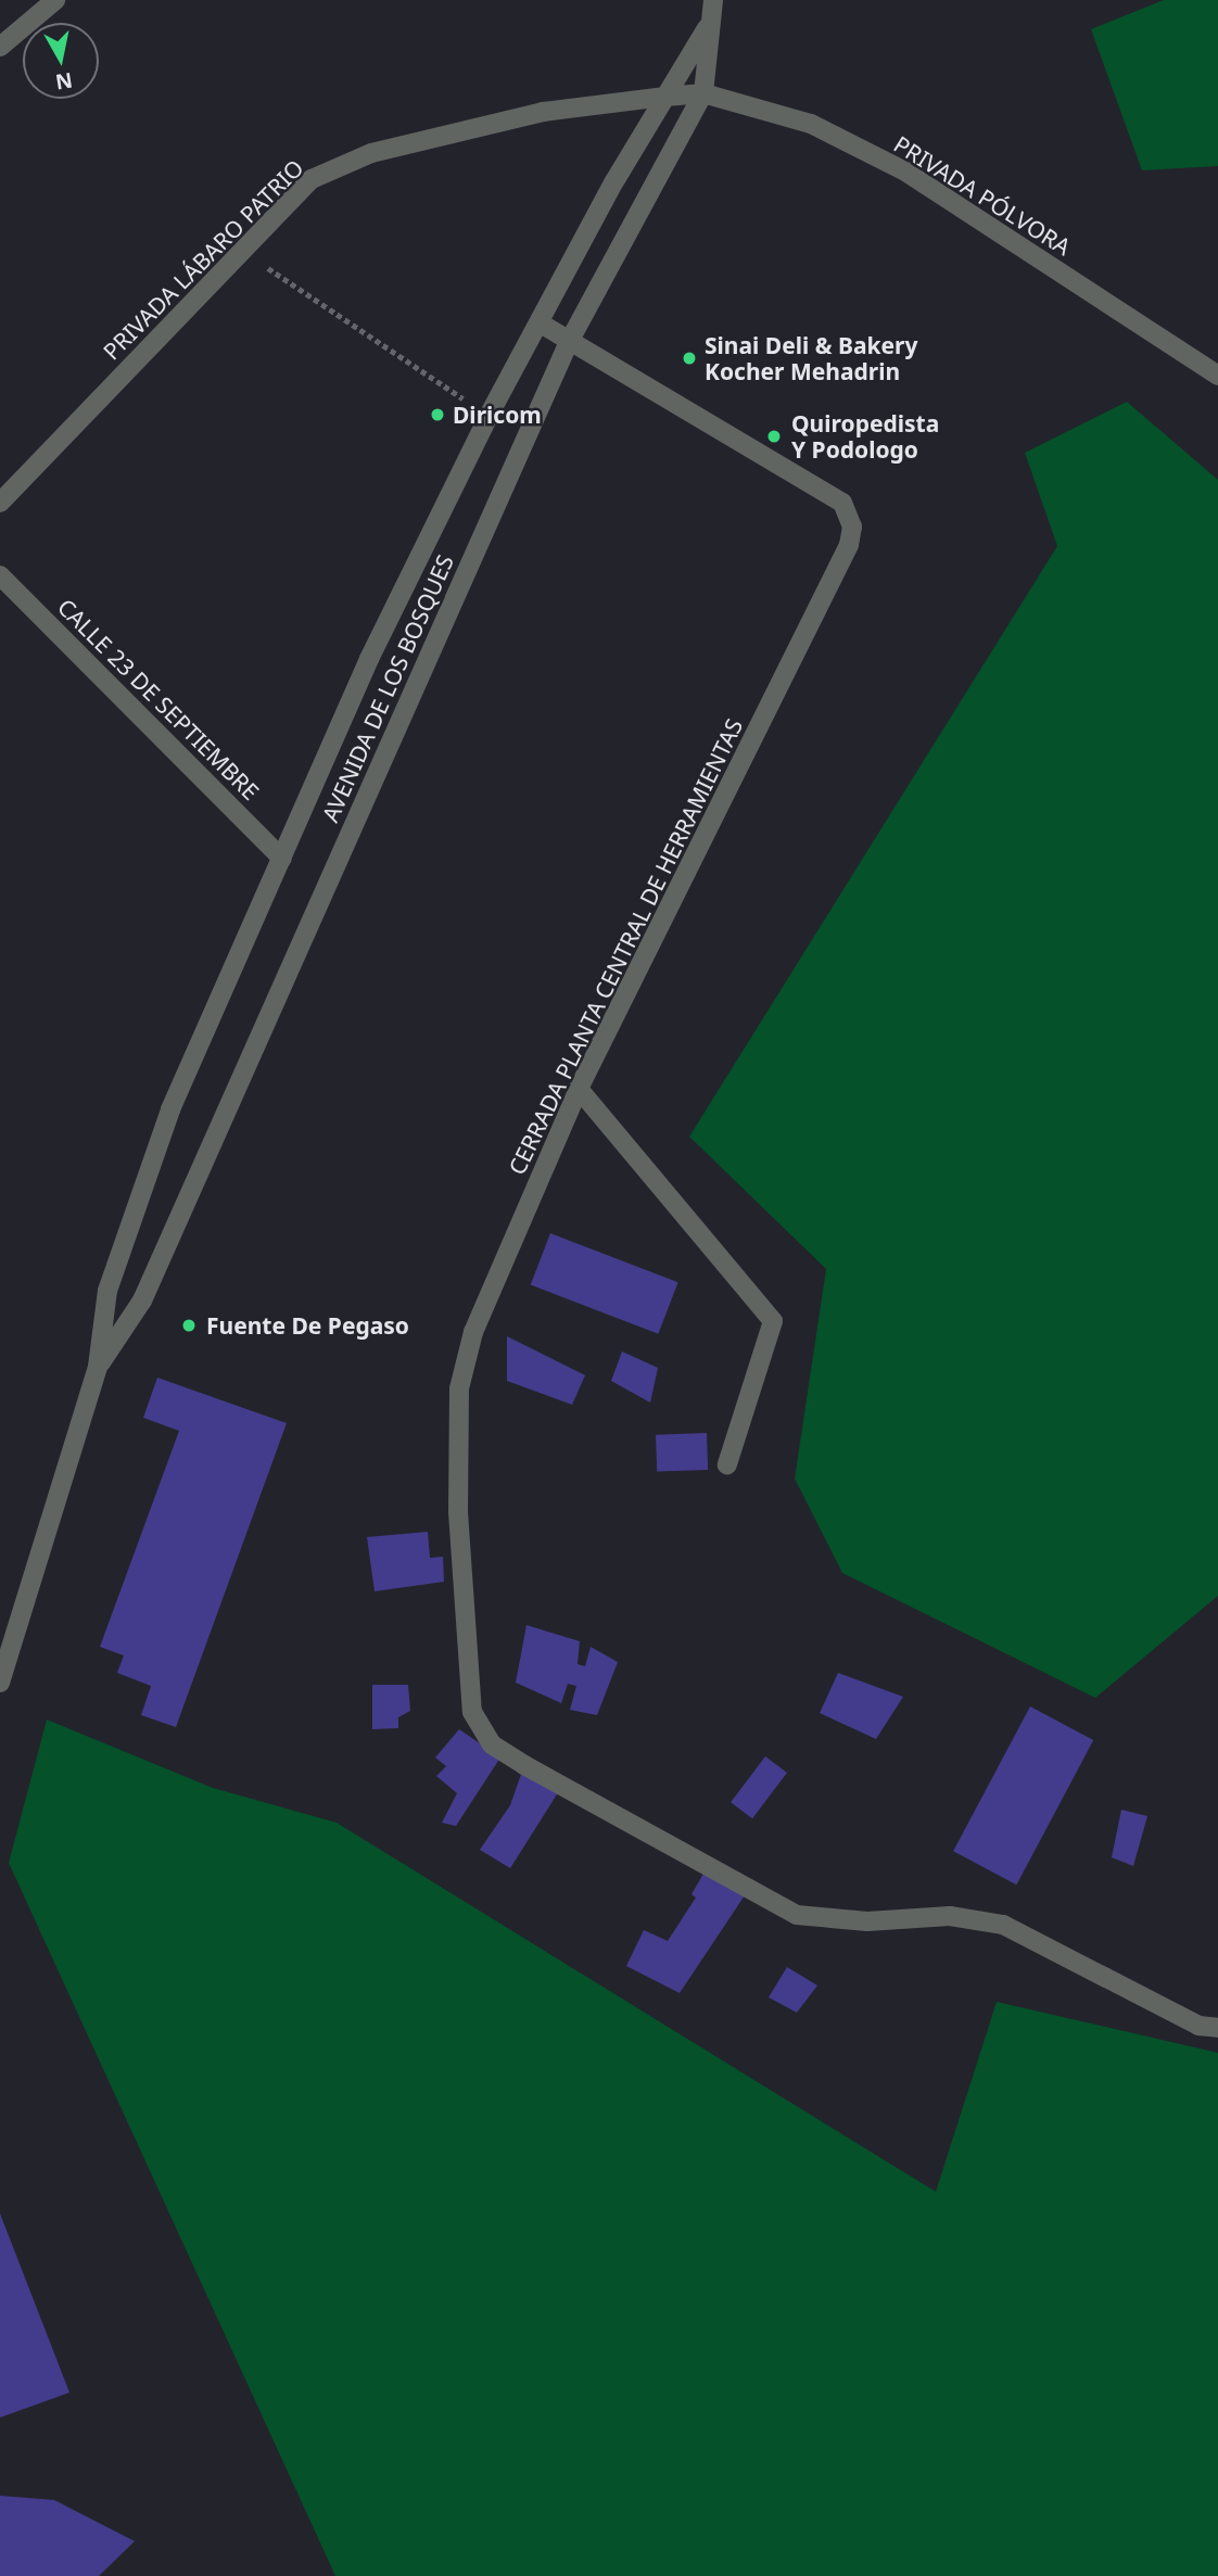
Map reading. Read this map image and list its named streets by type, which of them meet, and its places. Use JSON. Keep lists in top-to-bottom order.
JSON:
{
  "streets": {
    "street": [
      "PRIVADA PÓLVORA",
      "PRIVADA LÁBARO PATRIO",
      "AVENIDA DE LOS BOSQUES",
      "CALLE 23 DE SEPTIEMBRE",
      "CERRADA PLANTA CENTRAL DE HERRAMIENTAS"
    ]
  },
  "crossings": [
    ["PRIVADA PÓLVORA", "PRIVADA LÁBARO PATRIO"],
    ["PRIVADA PÓLVORA", "AVENIDA DE LOS BOSQUES"],
    ["PRIVADA LÁBARO PATRIO", "AVENIDA DE LOS BOSQUES"],
    ["AVENIDA DE LOS BOSQUES", "CALLE 23 DE SEPTIEMBRE"],
    ["AVENIDA DE LOS BOSQUES", "CERRADA PLANTA CENTRAL DE HERRAMIENTAS"]
  ],
  "places": [
    "Sinai Deli & Bakery Kocher Mehadrin",
    "Diricom",
    "Quiropedista Y Podologo",
    "Fuente De Pegaso"
  ],
  "north": "bottom"
}
